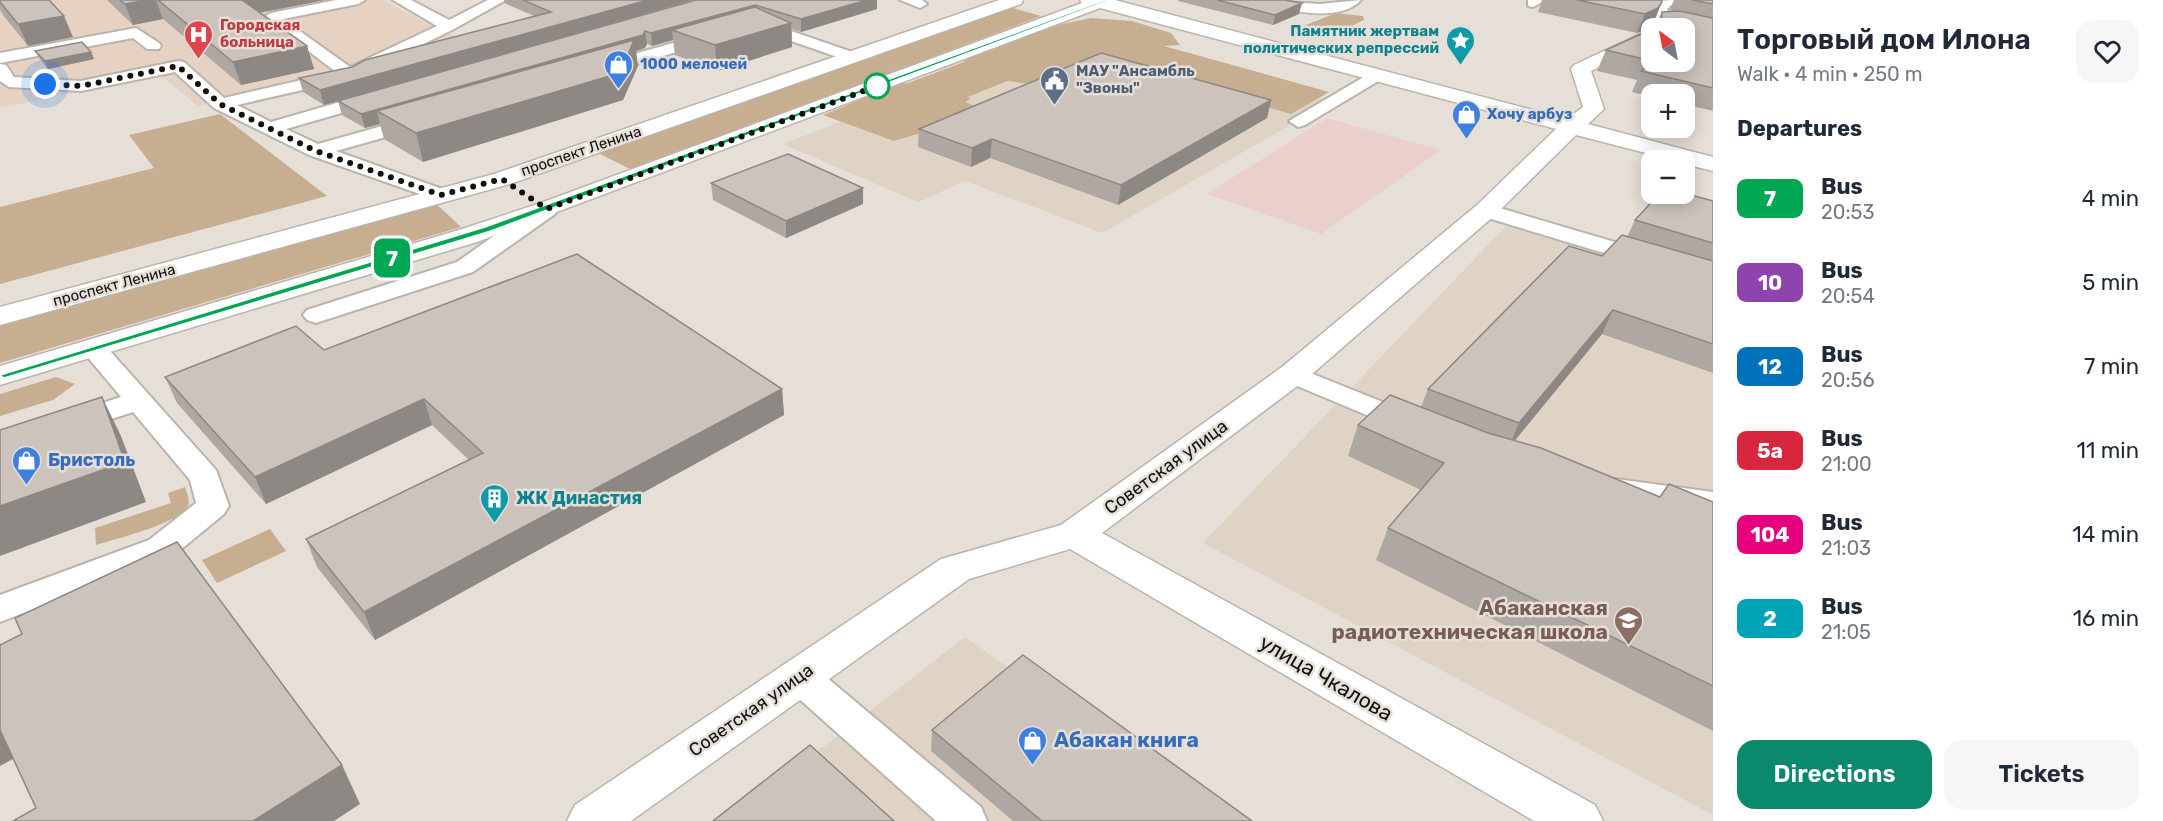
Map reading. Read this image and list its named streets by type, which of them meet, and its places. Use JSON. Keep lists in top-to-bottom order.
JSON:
{
  "streets": {
    "street": ["проспект Ленина", "Советская улица", "улица Чкалова"]
  },
  "crossings": [
    ["Советская улица", "улица Чкалова"]
  ],
  "places": {
    "hospital": ["Городская больница"],
    "place": ["Памятник жертвам политических репрессий"],
    "shop": [
      "1000 мелочей",
      "Хочу арбуз",
      "Бристоль",
      "Абакан книга"
    ],
    "public building": ["МАУ \"Ансамбль \"Звоны\""],
    "building": ["ЖК Династия"],
    "school or university": ["Абаканская радиотехническая школа"]
  },
  "lines": ["bus line 7"],
  "north": "top left",
  "page": {
    "on_map": "7",
    "heading": [
      ["Торговый дом Илона", "Walk · 4 min · 250 m"],
      "Departures"
    ],
    "map_buttons": ["+", "−"],
    "list": [
      {
        "mark": "7",
        "name": "Bus",
        "note": "20:53",
        "value": "4 min"
      },
      {
        "mark": "10",
        "name": "Bus",
        "note": "20:54",
        "value": "5 min"
      },
      {
        "mark": "12",
        "name": "Bus",
        "note": "20:56",
        "value": "7 min"
      },
      {
        "mark": "5а",
        "name": "Bus",
        "note": "21:00",
        "value": "11 min"
      },
      {
        "mark": "104",
        "name": "Bus",
        "note": "21:03",
        "value": "14 min"
      },
      {
        "mark": "2",
        "name": "Bus",
        "note": "21:05",
        "value": "16 min"
      }
    ],
    "buttons": ["Directions", "Tickets"]
  }
}
